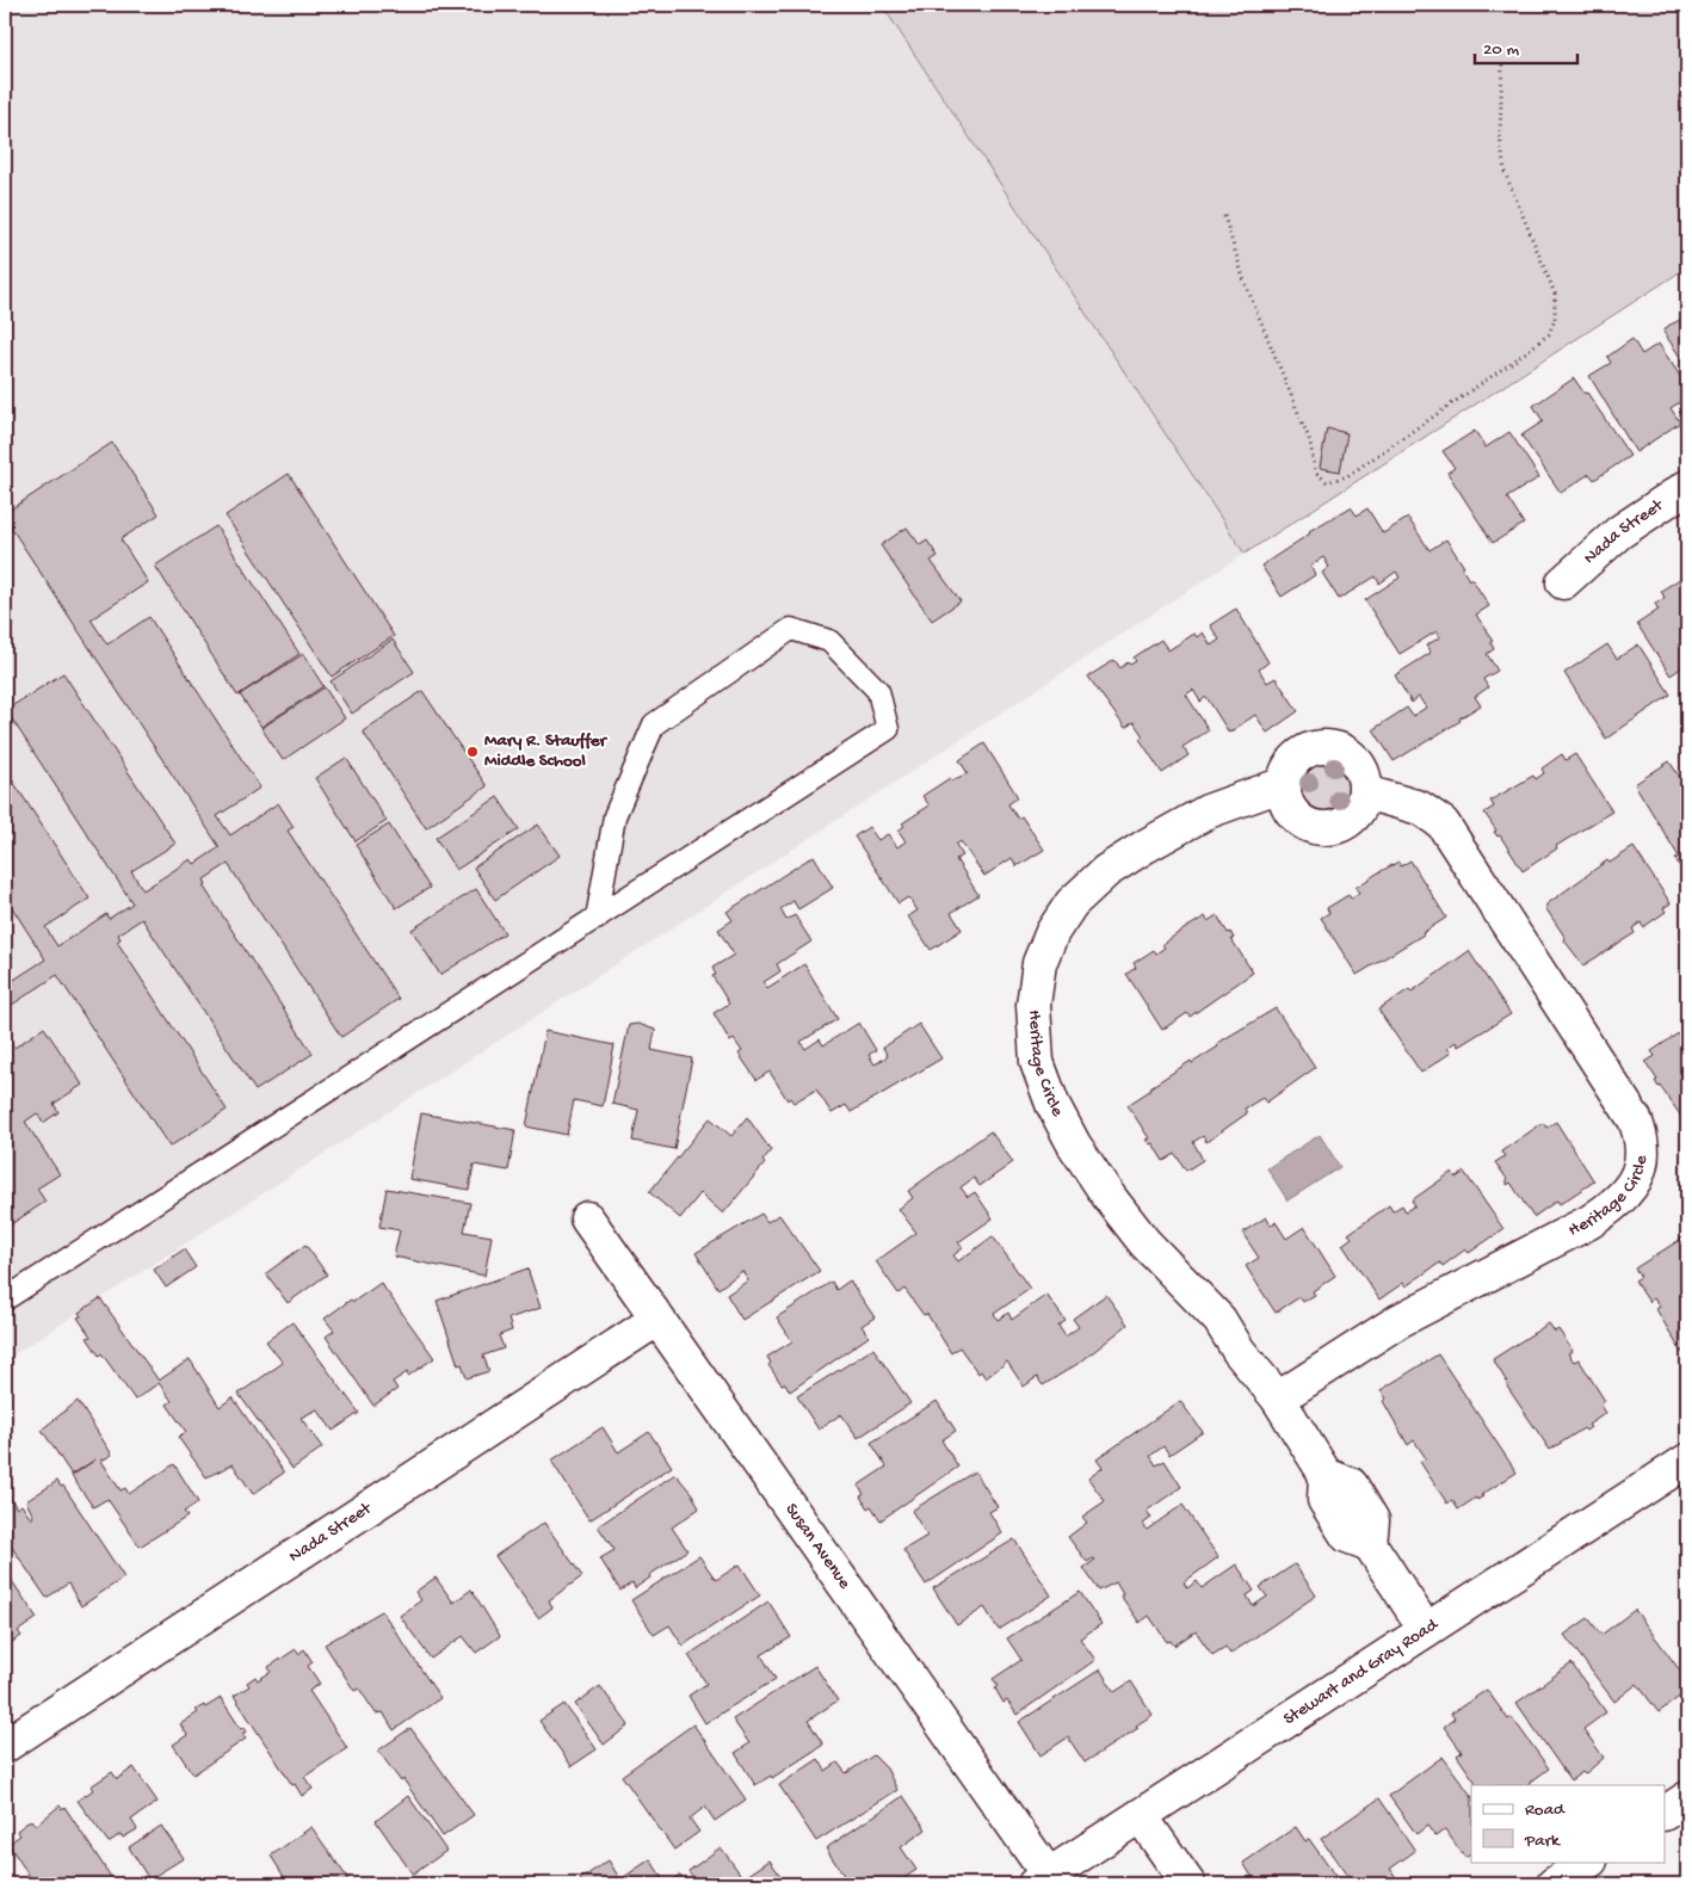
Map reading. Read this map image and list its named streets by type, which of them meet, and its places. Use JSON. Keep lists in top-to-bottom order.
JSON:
{
  "streets": {
    "street": [
      "Nada Street",
      "Heritage Circle",
      "Susan Avenue",
      "Stewart and Gray Road"
    ]
  },
  "crossings": [
    ["Nada Street", "Susan Avenue"],
    ["Heritage Circle", "Stewart and Gray Road"],
    ["Susan Avenue", "Stewart and Gray Road"]
  ],
  "places": ["Mary R. Stauffer Middle School"],
  "legend": ["Road", "Park"],
  "scale_bar": "20 m"
}
